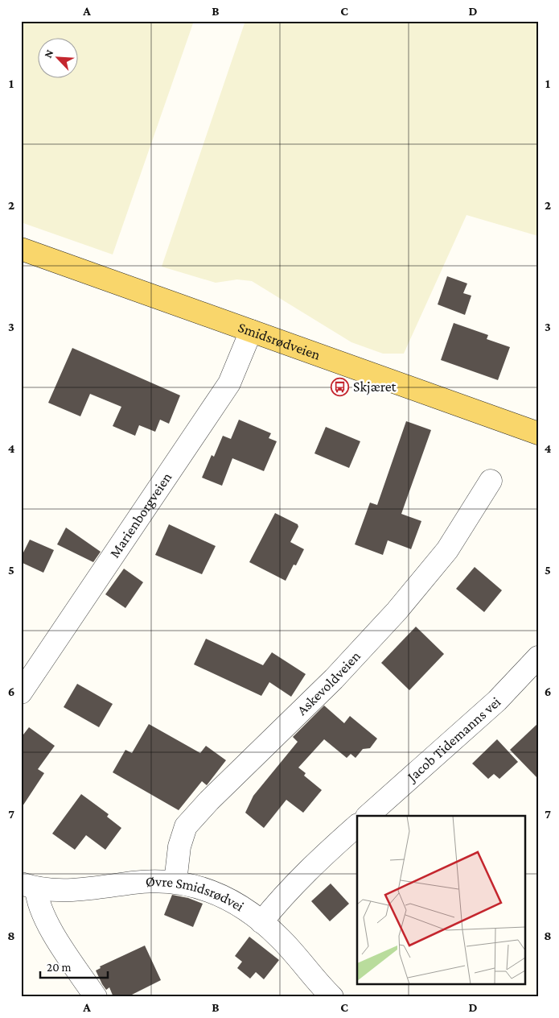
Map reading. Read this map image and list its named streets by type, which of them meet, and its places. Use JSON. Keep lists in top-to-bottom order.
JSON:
{
  "streets": {
    "main road": ["Smidsrødveien"],
    "street": [
      "Marienborgveien",
      "Askevoldveien",
      "Jacob Tidemanns vei",
      "Øvre Smidsrødvei"
    ]
  },
  "crossings": [
    ["Smidsrødveien", "Marienborgveien"],
    ["Askevoldveien", "Øvre Smidsrødvei"]
  ],
  "places": {
    "bus stop": ["Skjæret"]
  },
  "scale_bar": "20 m",
  "north": "top left",
  "grid": {
    "columns": [
      "A",
      "B",
      "C",
      "D"
    ],
    "rows": [
      "1",
      "2",
      "3",
      "4",
      "5",
      "6",
      "7",
      "8"
    ]
  }
}
